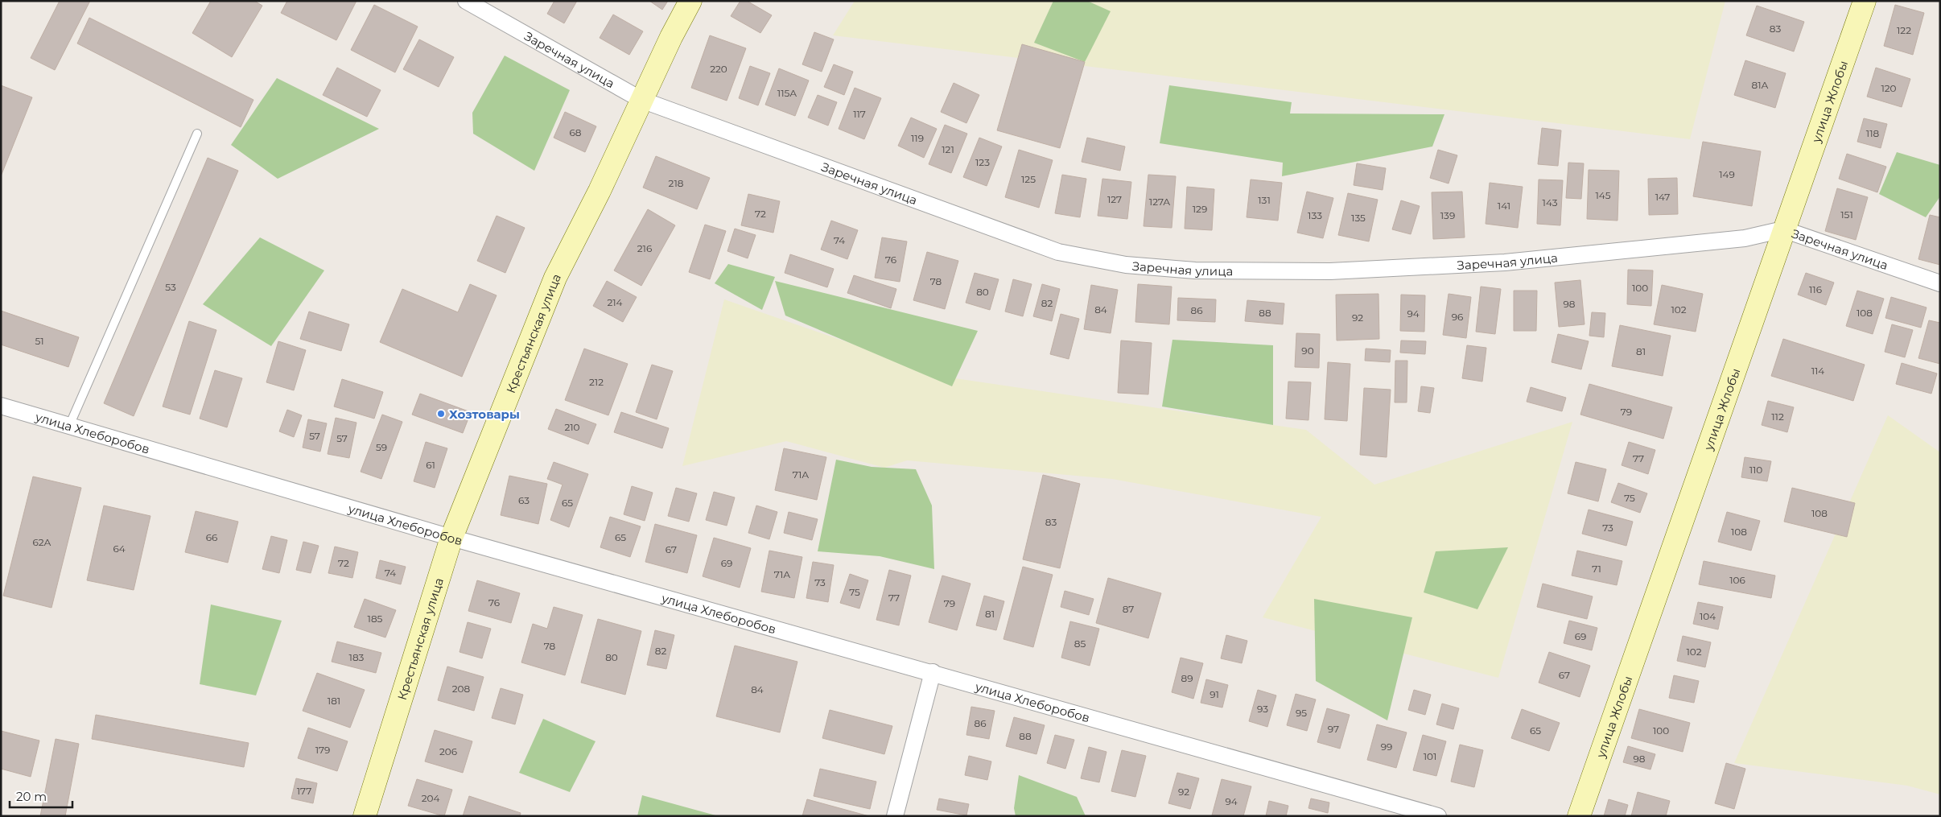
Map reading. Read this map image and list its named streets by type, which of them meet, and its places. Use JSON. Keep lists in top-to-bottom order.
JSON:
{
  "streets": {
    "street": [
      "Заречная улица",
      "улица Жлобы",
      "Крестьянская улица",
      "улица Хлеборобов"
    ]
  },
  "crossings": [
    ["Заречная улица", "улица Жлобы"],
    ["Заречная улица", "Крестьянская улица"],
    ["Крестьянская улица", "улица Хлеборобов"]
  ],
  "places": ["Хозтовары"],
  "house_numbers": [
    "83",
    "122",
    "220",
    "81А",
    "120",
    "115А",
    "117",
    "68",
    "118",
    "119",
    "121",
    "123",
    "149",
    "125",
    "218",
    "145",
    "147",
    "127",
    "131",
    "127А",
    "143",
    "141",
    "129",
    "72",
    "151",
    "133",
    "139",
    "135",
    "74",
    "216",
    "76",
    "78",
    "53",
    "100",
    "116",
    "80",
    "214",
    "82",
    "98",
    "84",
    "102",
    "86",
    "88",
    "108",
    "94",
    "96",
    "92",
    "51",
    "90",
    "81",
    "114",
    "212",
    "79",
    "112",
    "210",
    "57",
    "57",
    "59",
    "77",
    "61",
    "110",
    "71А",
    "75",
    "63",
    "65",
    "108",
    "83",
    "73",
    "108",
    "66",
    "65",
    "62А",
    "64",
    "67",
    "72",
    "69",
    "71",
    "74",
    "71А",
    "106",
    "73",
    "75",
    "77",
    "76",
    "79",
    "87",
    "81",
    "104",
    "185",
    "69",
    "85",
    "78",
    "82",
    "102",
    "183",
    "80",
    "67",
    "89",
    "208",
    "84",
    "91",
    "181",
    "93",
    "95",
    "86",
    "97",
    "65",
    "100",
    "88",
    "99",
    "179",
    "206",
    "101",
    "98",
    "177",
    "92",
    "204",
    "94"
  ],
  "scale_bar": "20 m"
}
